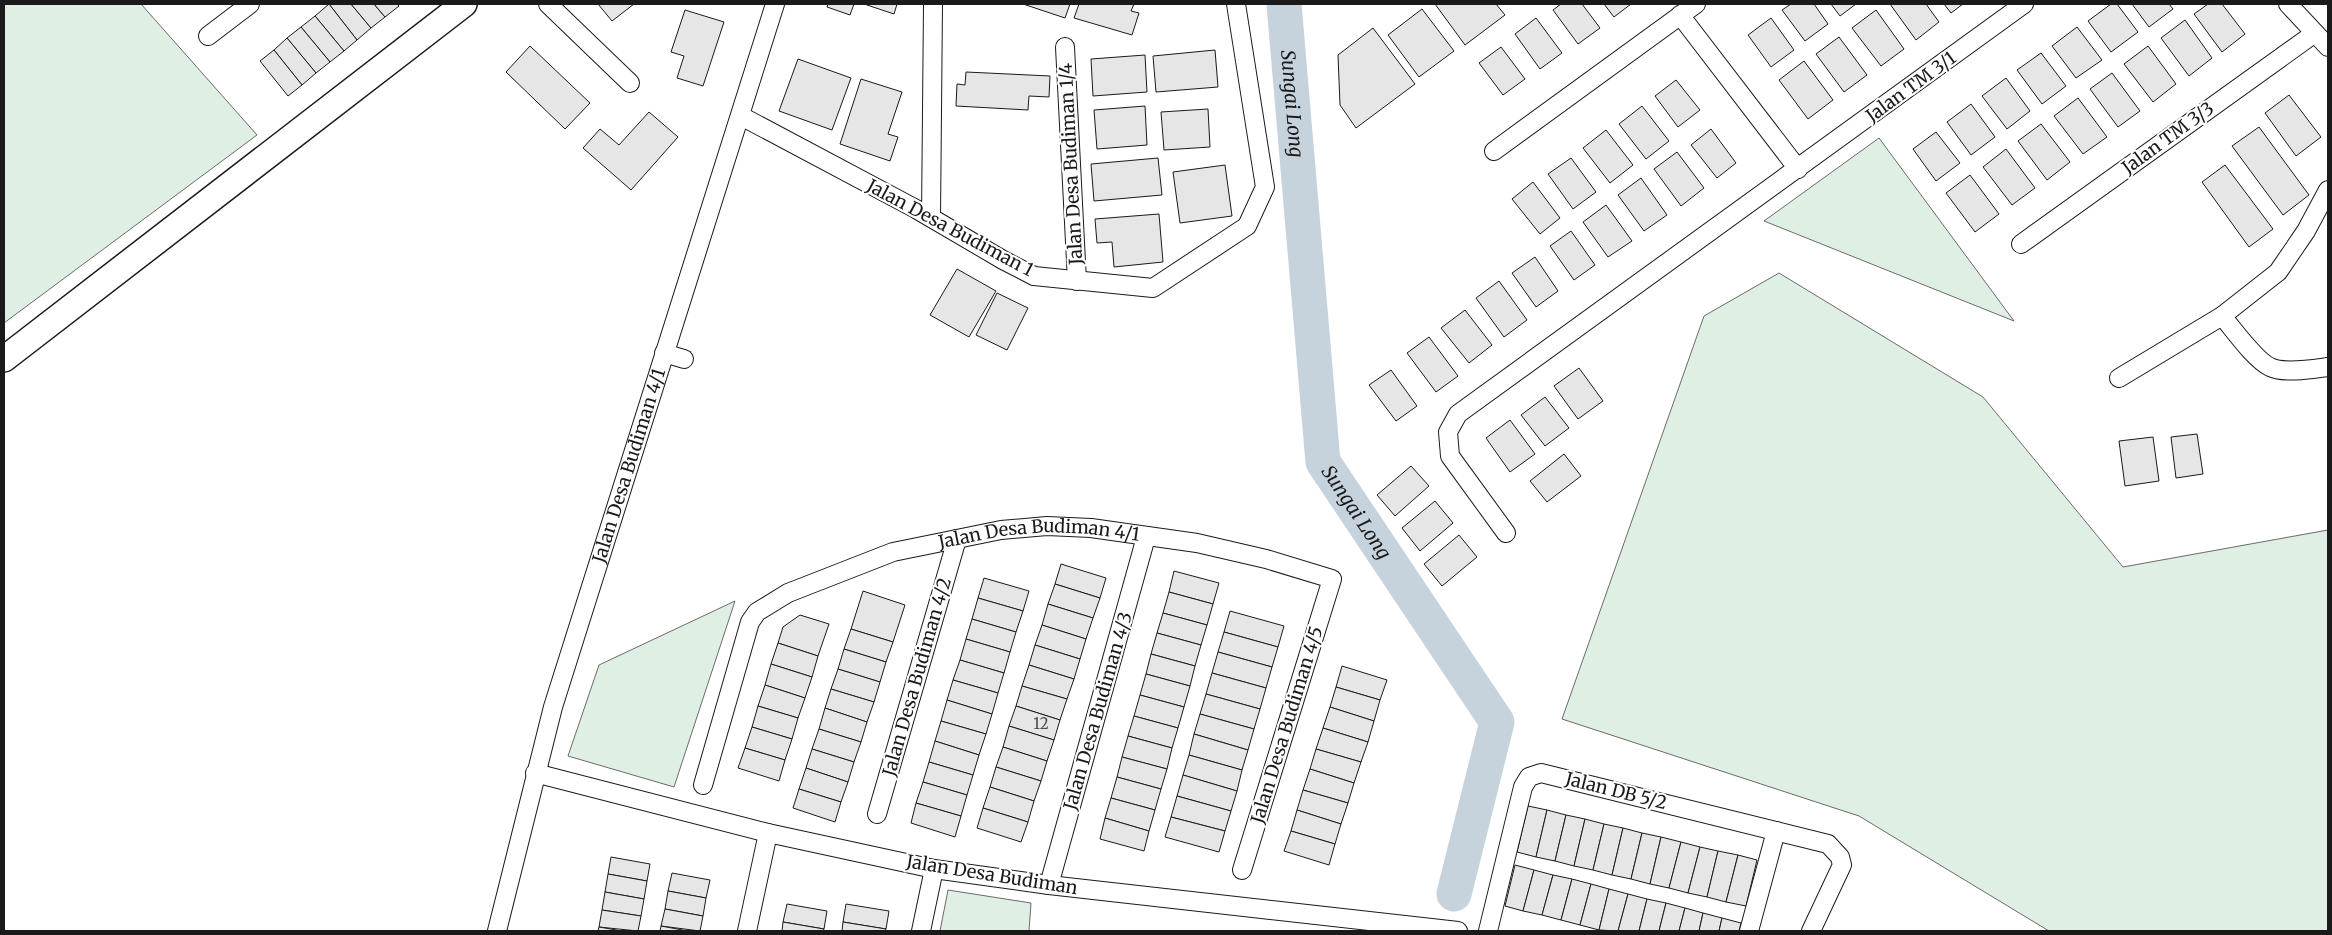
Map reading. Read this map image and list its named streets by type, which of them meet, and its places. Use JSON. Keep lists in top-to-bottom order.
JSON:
{
  "streets": {
    "street": [
      "Jalan TM 3/1",
      "Jalan TM 3/3",
      "Jalan Desa Budiman 1/4",
      "Jalan Desa Budiman 1",
      "Jalan Desa Budiman 4/1",
      "Jalan Desa Budiman 4/2",
      "Jalan Desa Budiman 4/3",
      "Jalan Desa Budiman 4/5",
      "Jalan DB 5/2",
      "Jalan Desa Budiman"
    ]
  },
  "crossings": [
    ["Jalan Desa Budiman 1/4", "Jalan Desa Budiman 1"],
    ["Jalan Desa Budiman 1", "Jalan Desa Budiman 4/1"],
    ["Jalan Desa Budiman 4/1", "Jalan Desa Budiman 4/2"],
    ["Jalan Desa Budiman 4/1", "Jalan Desa Budiman 4/3"],
    ["Jalan Desa Budiman 4/1", "Jalan Desa Budiman 4/5"],
    ["Jalan Desa Budiman 4/1", "Jalan Desa Budiman"],
    ["Jalan Desa Budiman 4/3", "Jalan Desa Budiman"]
  ],
  "water": ["Sungai Long"],
  "house_numbers": ["12"]
}
